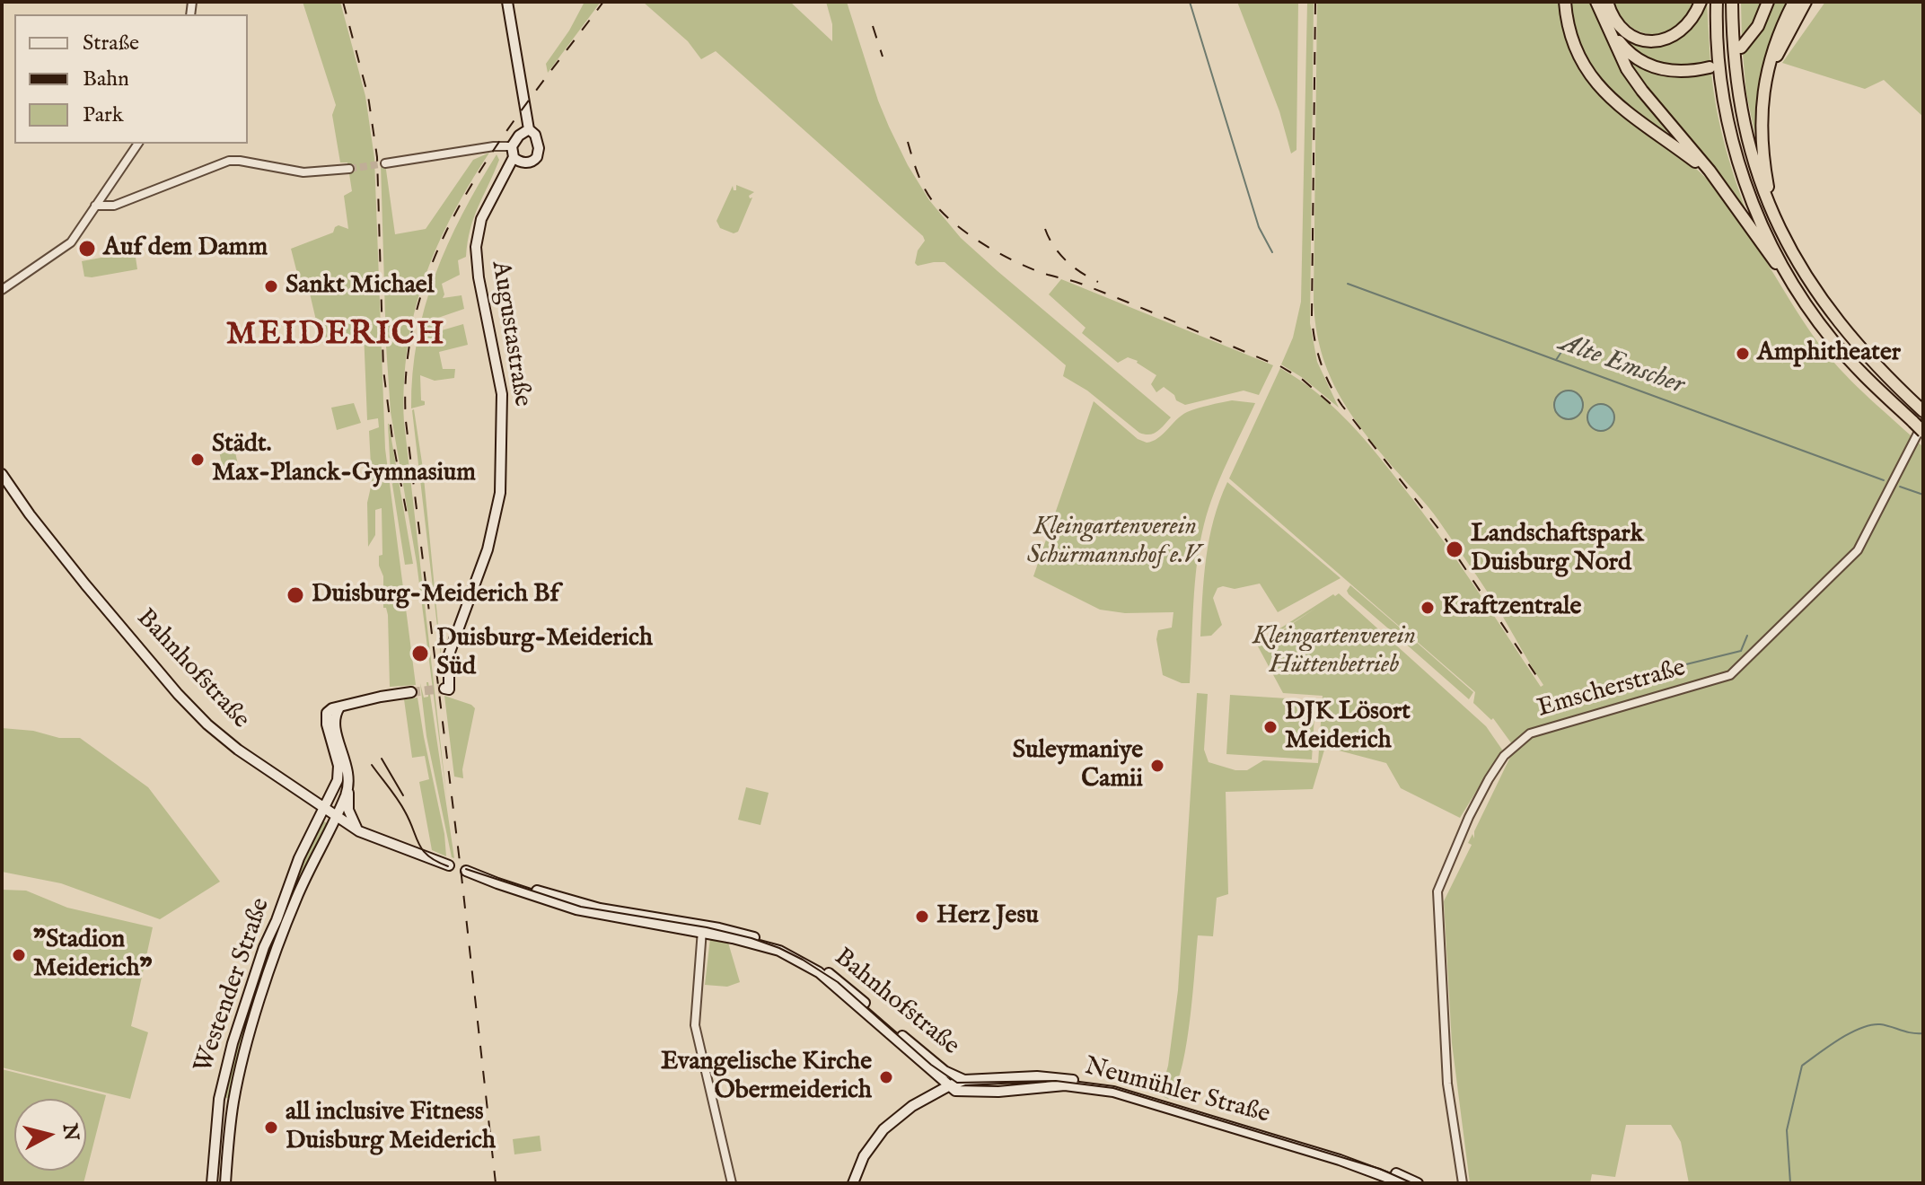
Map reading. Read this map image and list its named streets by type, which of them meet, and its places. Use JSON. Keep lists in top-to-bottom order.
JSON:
{
  "streets": {
    "main road": [
      "Augustastraße",
      "Bahnhofstraße",
      "Westender Straße",
      "Neumühler Straße"
    ],
    "street": ["Emscherstraße"]
  },
  "crossings": [
    ["Bahnhofstraße", "Westender Straße"],
    ["Bahnhofstraße", "Neumühler Straße"]
  ],
  "districts": ["MEIDERICH"],
  "water": ["Alte Emscher"],
  "parks": ["Kleingartenverein Schürmannshof e.V.", "Kleingartenverein Hüttenbetrieb"],
  "places": [
    "Auf dem Damm",
    "Sankt Michael",
    "Amphitheater",
    "Städt. Max-Planck-Gymnasium",
    "Landschaftspark Duisburg Nord",
    "Duisburg-Meiderich Bf",
    "Kraftzentrale",
    "Duisburg-Meiderich Süd",
    "DJK Lösort Meiderich",
    "Suleymaniye Camii",
    "Herz Jesu",
    "\"Stadion Meiderich\"",
    "Evangelische Kirche Obermeiderich",
    "all inclusive Fitness Duisburg Meiderich"
  ],
  "legend": ["Straße", "Bahn", "Park"],
  "north": "right"
}
